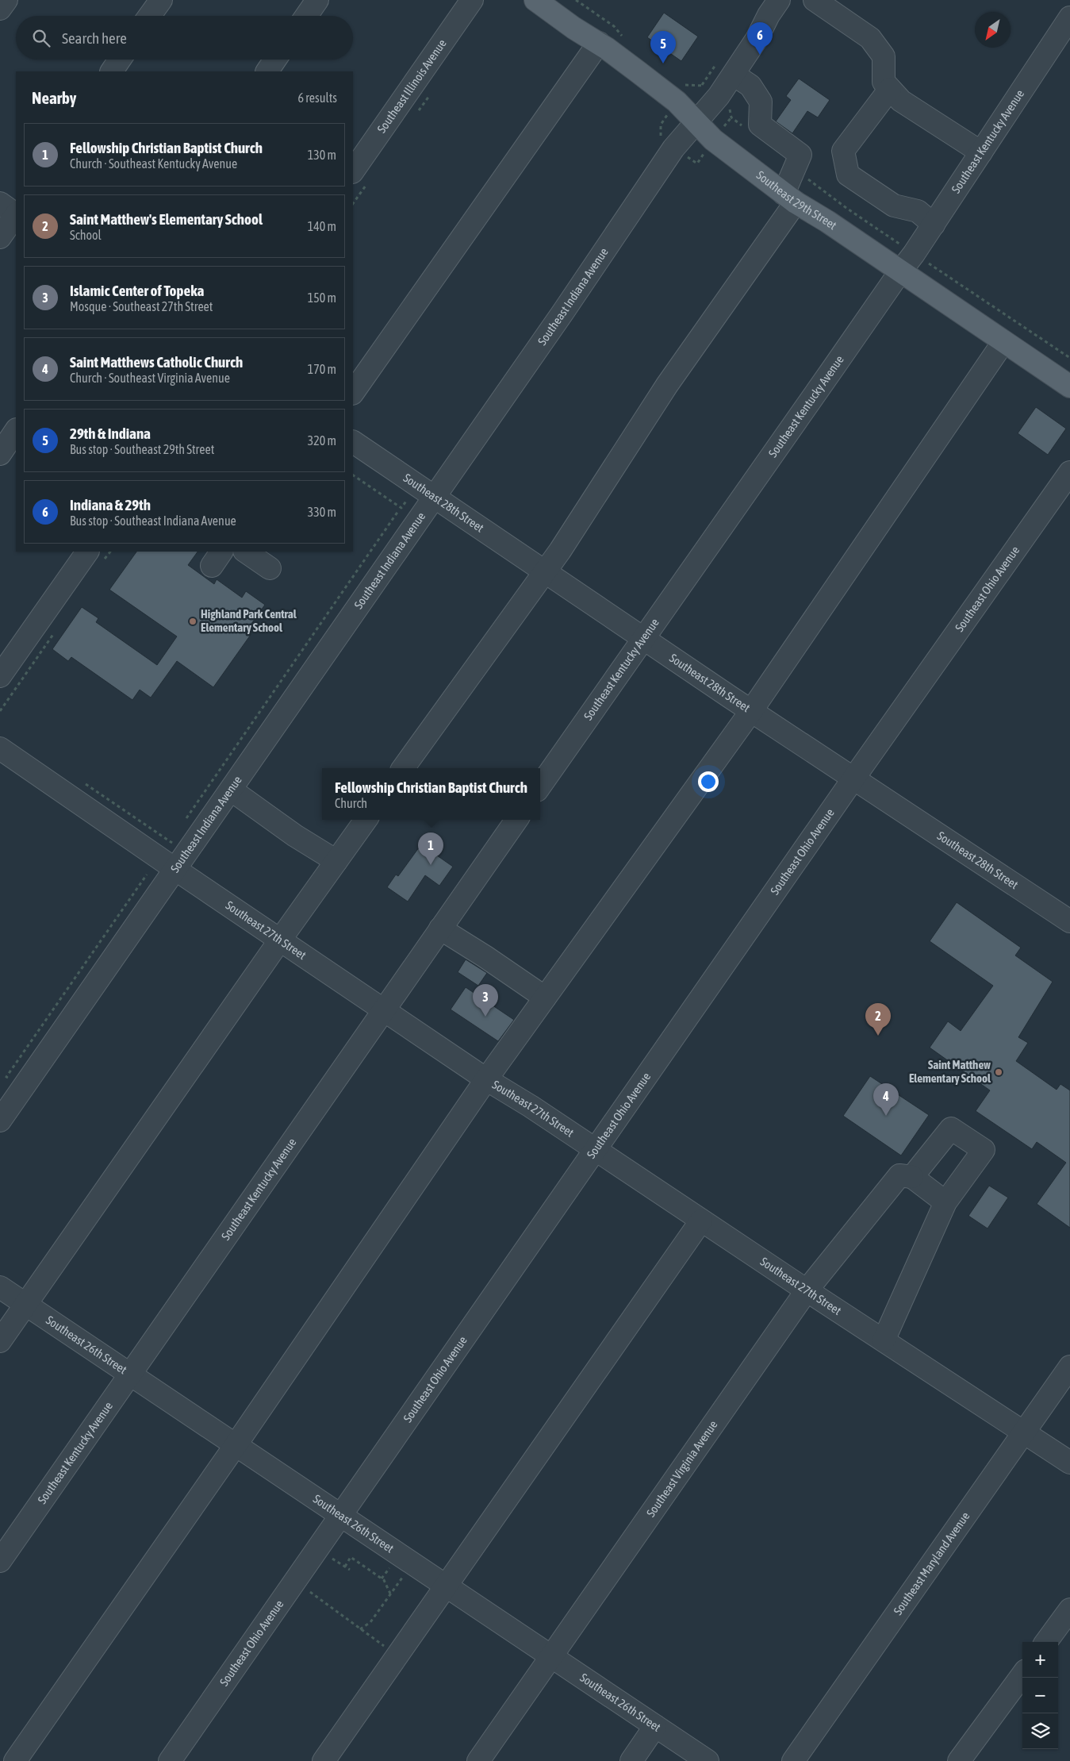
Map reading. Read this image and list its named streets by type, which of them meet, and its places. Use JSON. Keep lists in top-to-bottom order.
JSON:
{
  "streets": {
    "main road": ["Southeast 29th Street"],
    "street": [
      "Southeast Illinois Avenue",
      "Southeast Kentucky Avenue",
      "Southeast Indiana Avenue",
      "Southeast 28th Street",
      "Southeast Ohio Avenue",
      "Southeast 27th Street",
      "Southeast 26th Street",
      "Southeast Virginia Avenue",
      "Southeast Maryland Avenue"
    ]
  },
  "crossings": [
    ["Southeast Kentucky Avenue", "Southeast 29th Street"],
    ["Southeast Kentucky Avenue", "Southeast 28th Street"],
    ["Southeast Kentucky Avenue", "Southeast 27th Street"],
    ["Southeast Kentucky Avenue", "Southeast 26th Street"],
    ["Southeast 29th Street", "Southeast Indiana Avenue"],
    ["Southeast Indiana Avenue", "Southeast 28th Street"],
    ["Southeast Indiana Avenue", "Southeast 27th Street"],
    ["Southeast 28th Street", "Southeast Ohio Avenue"],
    ["Southeast Ohio Avenue", "Southeast 27th Street"],
    ["Southeast Ohio Avenue", "Southeast 26th Street"],
    ["Southeast 27th Street", "Southeast Virginia Avenue"],
    ["Southeast 27th Street", "Southeast Maryland Avenue"],
    ["Southeast 26th Street", "Southeast Virginia Avenue"]
  ],
  "places": ["Highland Park Central Elementary School", "Saint Matthew Elementary School"],
  "north": "bottom left",
  "page": {
    "search": "Search here",
    "pins": [
      "6",
      "5",
      "1",
      "3",
      "2",
      "4"
    ],
    "heading": ["Nearby", "6 results"],
    "list": [
      {
        "mark": "1",
        "name": "Fellowship Christian Baptist Church",
        "note": "Church · Southeast Kentucky Avenue",
        "value": "130 m"
      },
      {
        "mark": "2",
        "name": "Saint Matthew's Elementary School",
        "note": "School",
        "value": "140 m"
      },
      {
        "mark": "3",
        "name": "Islamic Center of Topeka",
        "note": "Mosque · Southeast 27th Street",
        "value": "150 m"
      },
      {
        "mark": "4",
        "name": "Saint Matthews Catholic Church",
        "note": "Church · Southeast Virginia Avenue",
        "value": "170 m"
      },
      {
        "mark": "5",
        "name": "29th & Indiana",
        "note": "Bus stop · Southeast 29th Street",
        "value": "320 m"
      },
      {
        "mark": "6",
        "name": "Indiana & 29th",
        "note": "Bus stop · Southeast Indiana Avenue",
        "value": "330 m"
      }
    ],
    "popup": ["Fellowship Christian Baptist Church", "Church"],
    "map_buttons": ["+", "−"]
  }
}
